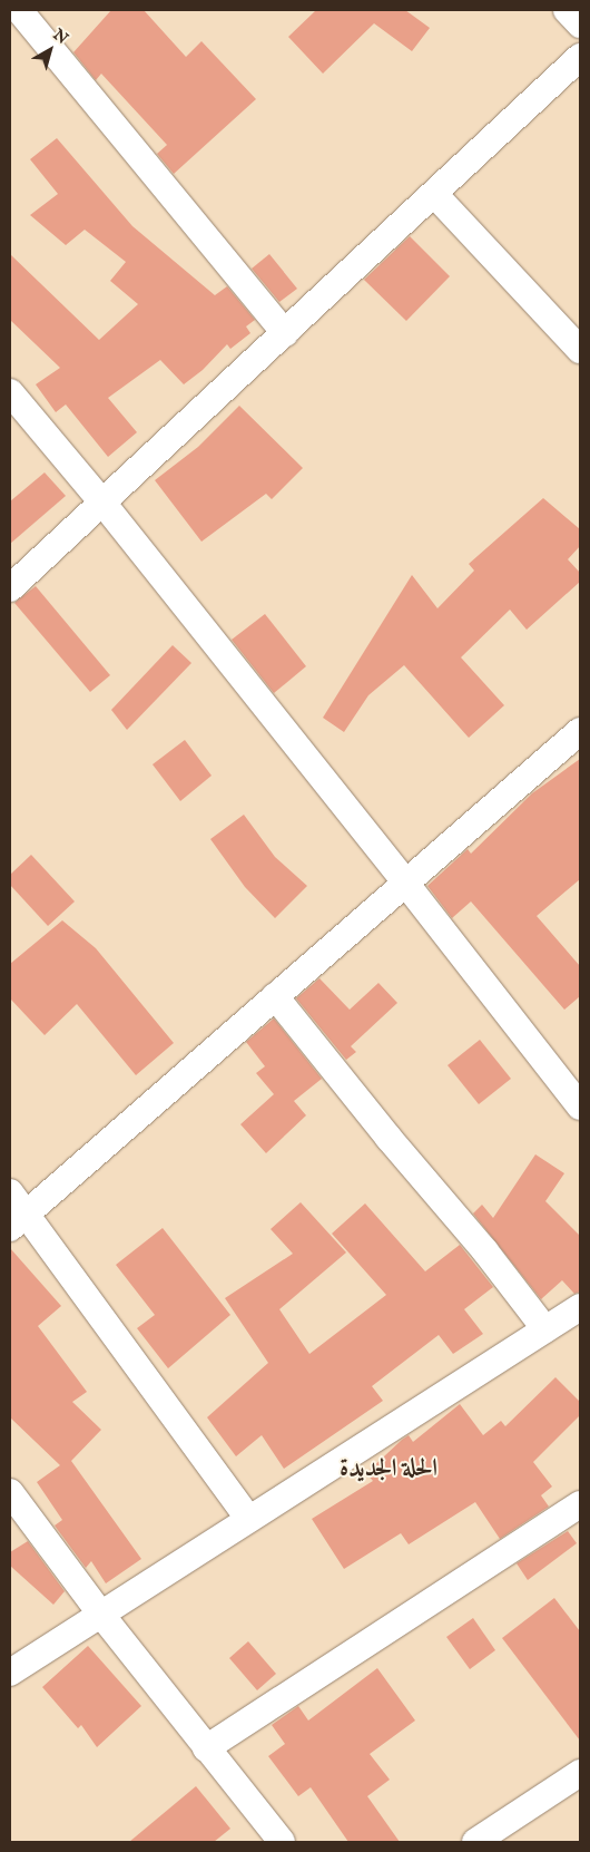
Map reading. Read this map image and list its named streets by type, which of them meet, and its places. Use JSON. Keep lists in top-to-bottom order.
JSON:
{
  "districts": ["الحلة الجديدة"],
  "north": "top right"
}
